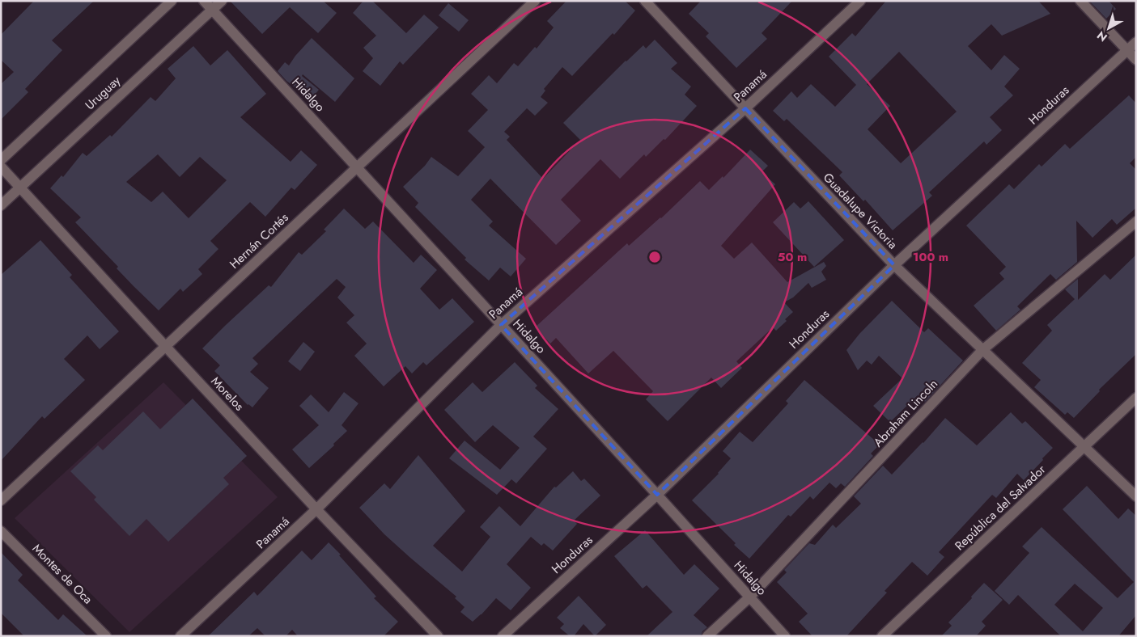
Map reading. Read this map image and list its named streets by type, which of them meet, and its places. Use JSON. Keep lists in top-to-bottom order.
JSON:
{
  "streets": {
    "street": [
      "Panamá",
      "Uruguay",
      "Hidalgo",
      "Honduras",
      "Guadalupe Victoria",
      "Hernán Cortés",
      "Morelos",
      "Abraham Lincoln",
      "República del Salvador",
      "Montes de Oca"
    ]
  },
  "crossings": [
    ["Panamá", "Hidalgo"],
    ["Panamá", "Guadalupe Victoria"],
    ["Panamá", "Morelos"],
    ["Uruguay", "Hidalgo"],
    ["Uruguay", "Morelos"],
    ["Hidalgo", "Honduras"],
    ["Hidalgo", "Hernán Cortés"],
    ["Hidalgo", "Abraham Lincoln"],
    ["Honduras", "Guadalupe Victoria"],
    ["Guadalupe Victoria", "Abraham Lincoln"],
    ["Guadalupe Victoria", "República del Salvador"],
    ["Hernán Cortés", "Morelos"]
  ],
  "north": "bottom left",
  "rings": ["50 m", "100 m"]
}
